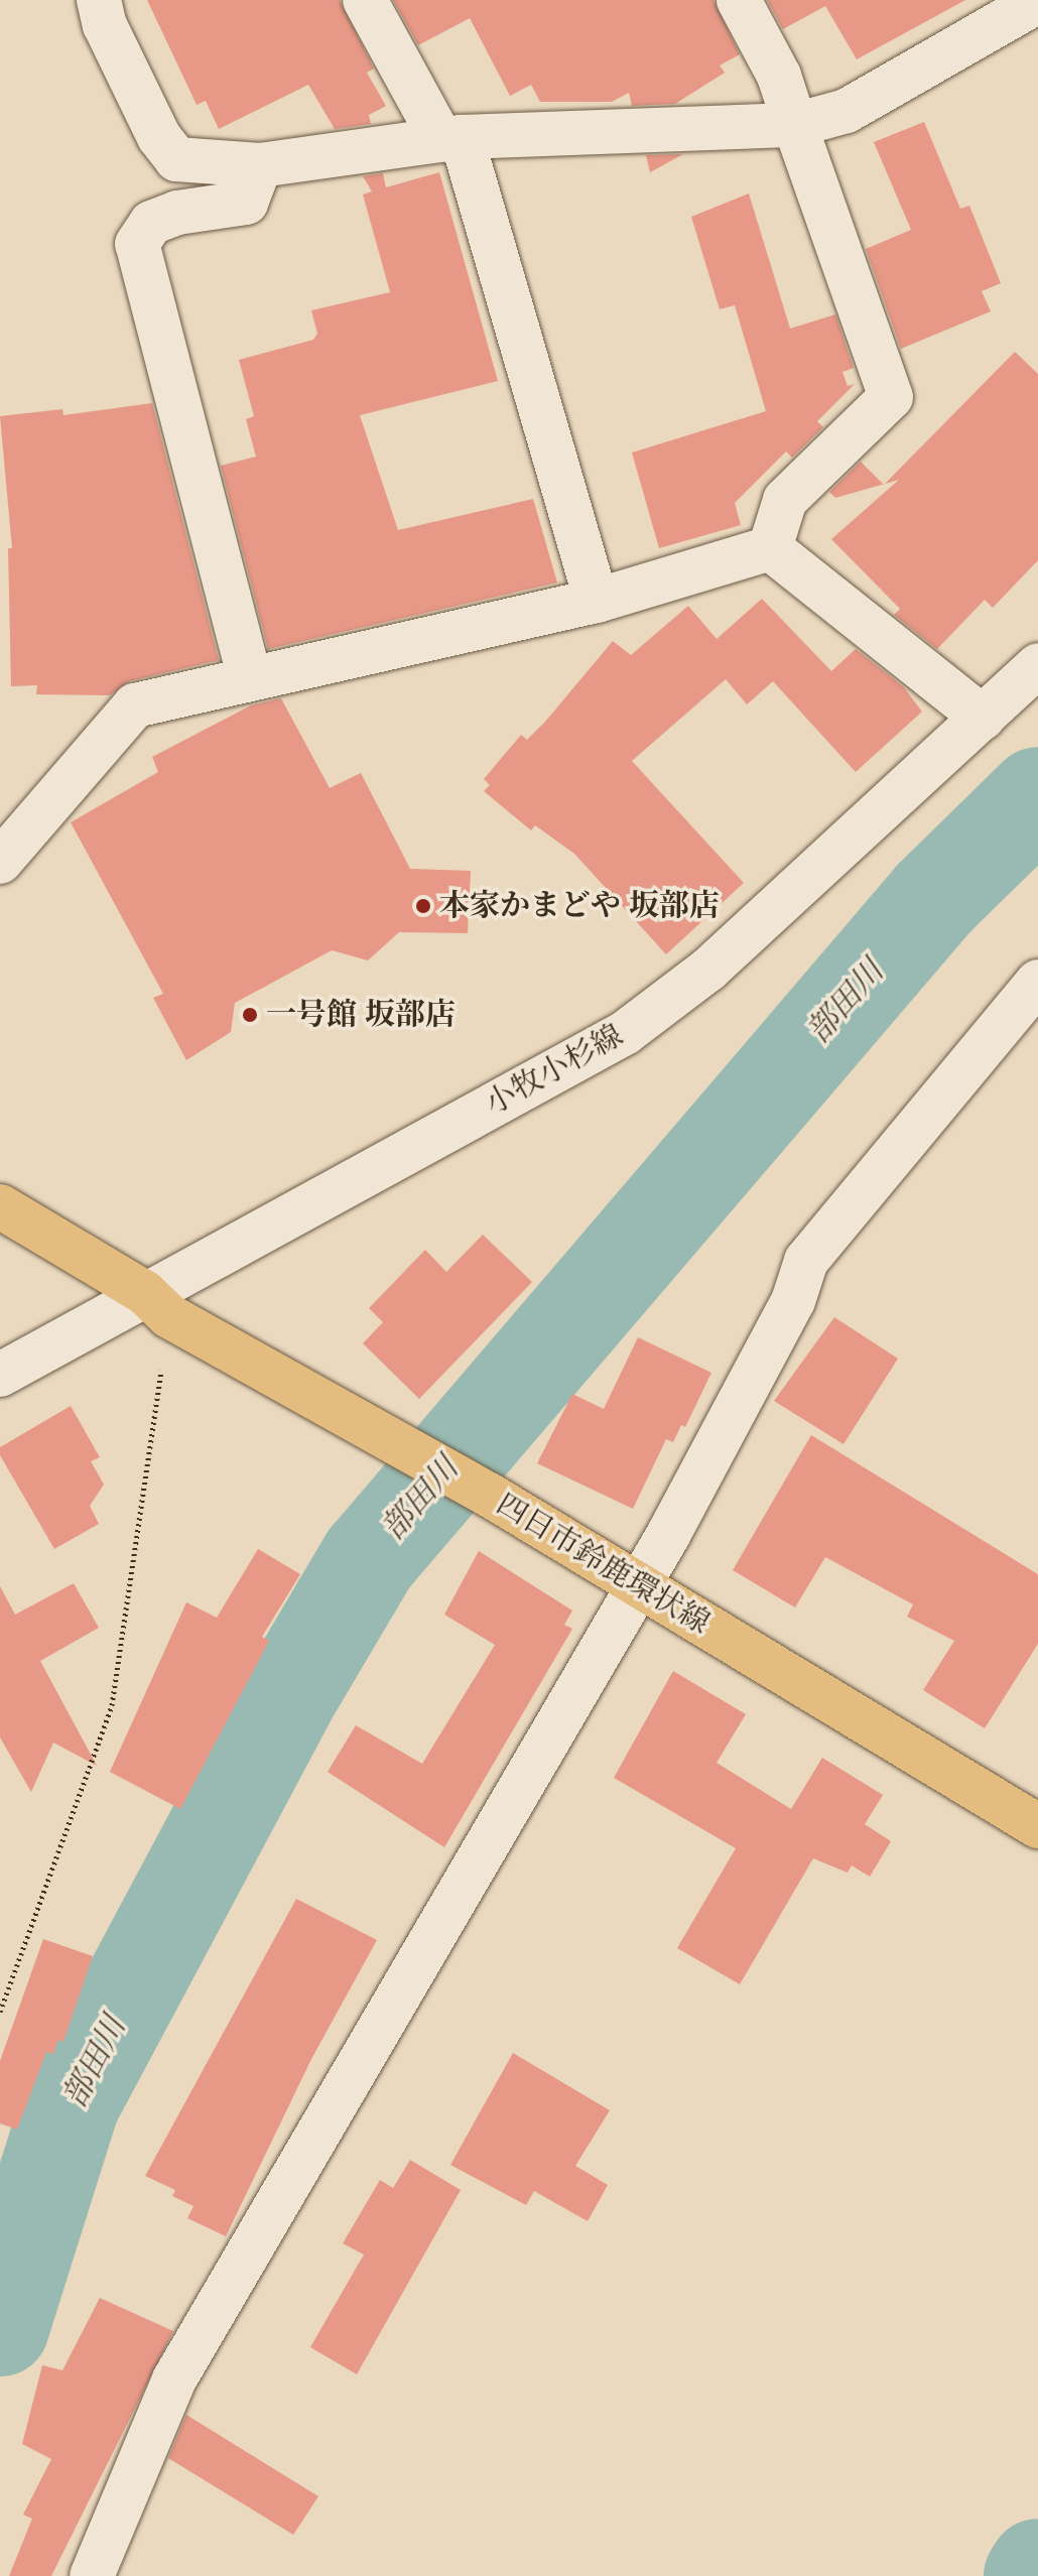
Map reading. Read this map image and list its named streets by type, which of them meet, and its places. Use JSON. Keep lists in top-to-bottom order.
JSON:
{
  "streets": {
    "main road": ["四日市鈴鹿環状線"],
    "street": ["小牧小杉線"]
  },
  "crossings": [
    ["小牧小杉線", "四日市鈴鹿環状線"]
  ],
  "water": ["部田川"],
  "places": ["本家かまどや 坂部店", "一号館 坂部店"]
}
